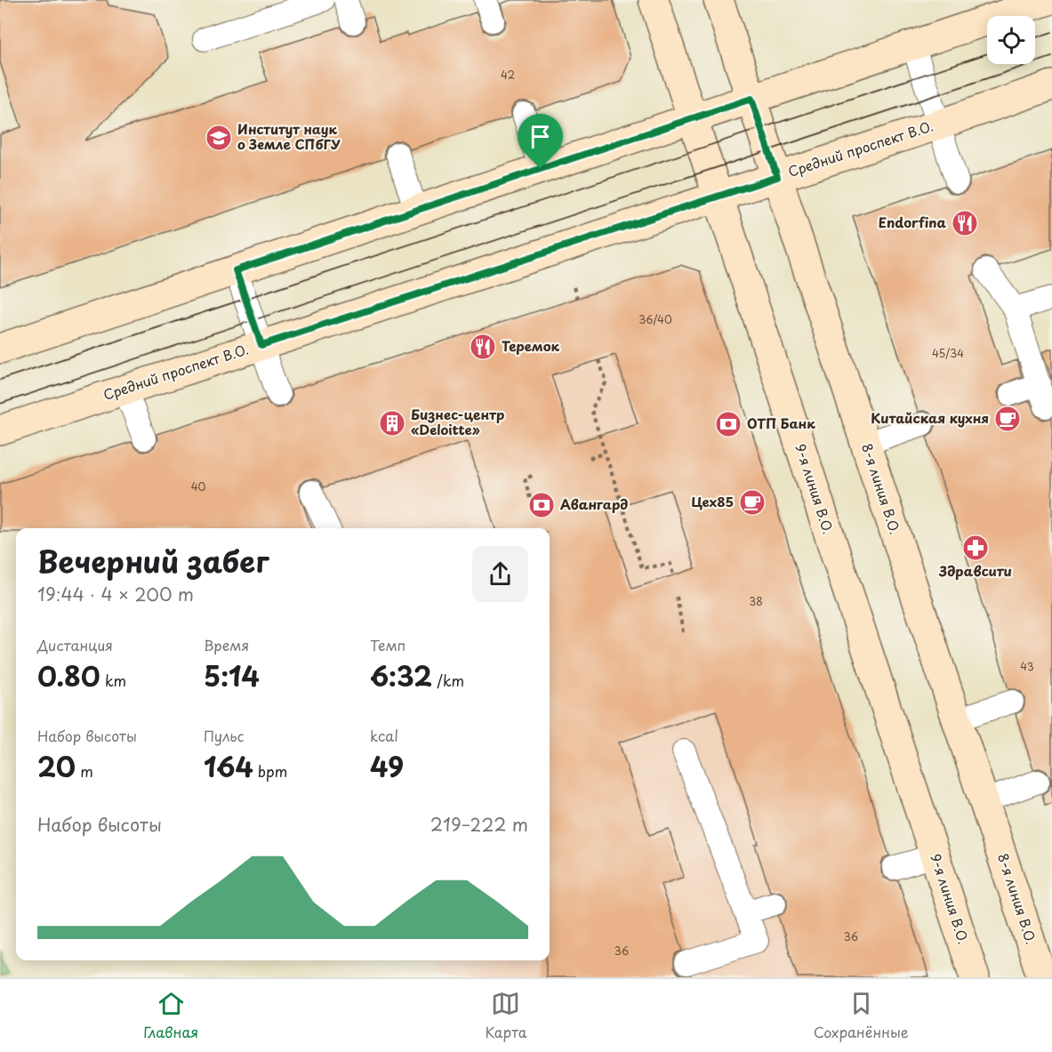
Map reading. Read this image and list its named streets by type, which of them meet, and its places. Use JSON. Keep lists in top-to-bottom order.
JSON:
{
  "streets": {
    "main road": ["Средний проспект В.О.", "9-я линия В.О.", "8-я линия В.О."]
  },
  "crossings": [
    ["Средний проспект В.О.", "9-я линия В.О."],
    ["Средний проспект В.О.", "8-я линия В.О."]
  ],
  "places": {
    "school or university": ["Институт наук о Земле СПбГУ"],
    "restaurant": ["Endorfina", "Теремок"],
    "cafe": ["Китайская кухня", "Цех85"],
    "building": ["Бизнес-центр «Deloitte»"],
    "bank": ["ОТП Банк", "Авангард"],
    "pharmacy": ["Здравсити"]
  },
  "house_numbers": [
    "42",
    "36/40",
    "45/34",
    "40",
    "38",
    "43",
    "36",
    "36"
  ],
  "page": {
    "heading": ["Вечерний забег", "19:44 · 4 × 200 m"],
    "stats": [
      ["Дистанция", "0.80 km"],
      ["Время", "5:14"],
      ["Темп", "6:32 /km"],
      ["Набор высоты", "20 m"],
      ["Пульс", "164 bpm"],
      ["kcal", "49"]
    ],
    "chart": ["Набор высоты", "219–222 m"],
    "tabs": ["Главная", "Карта", "Сохранённые"]
  }
}
